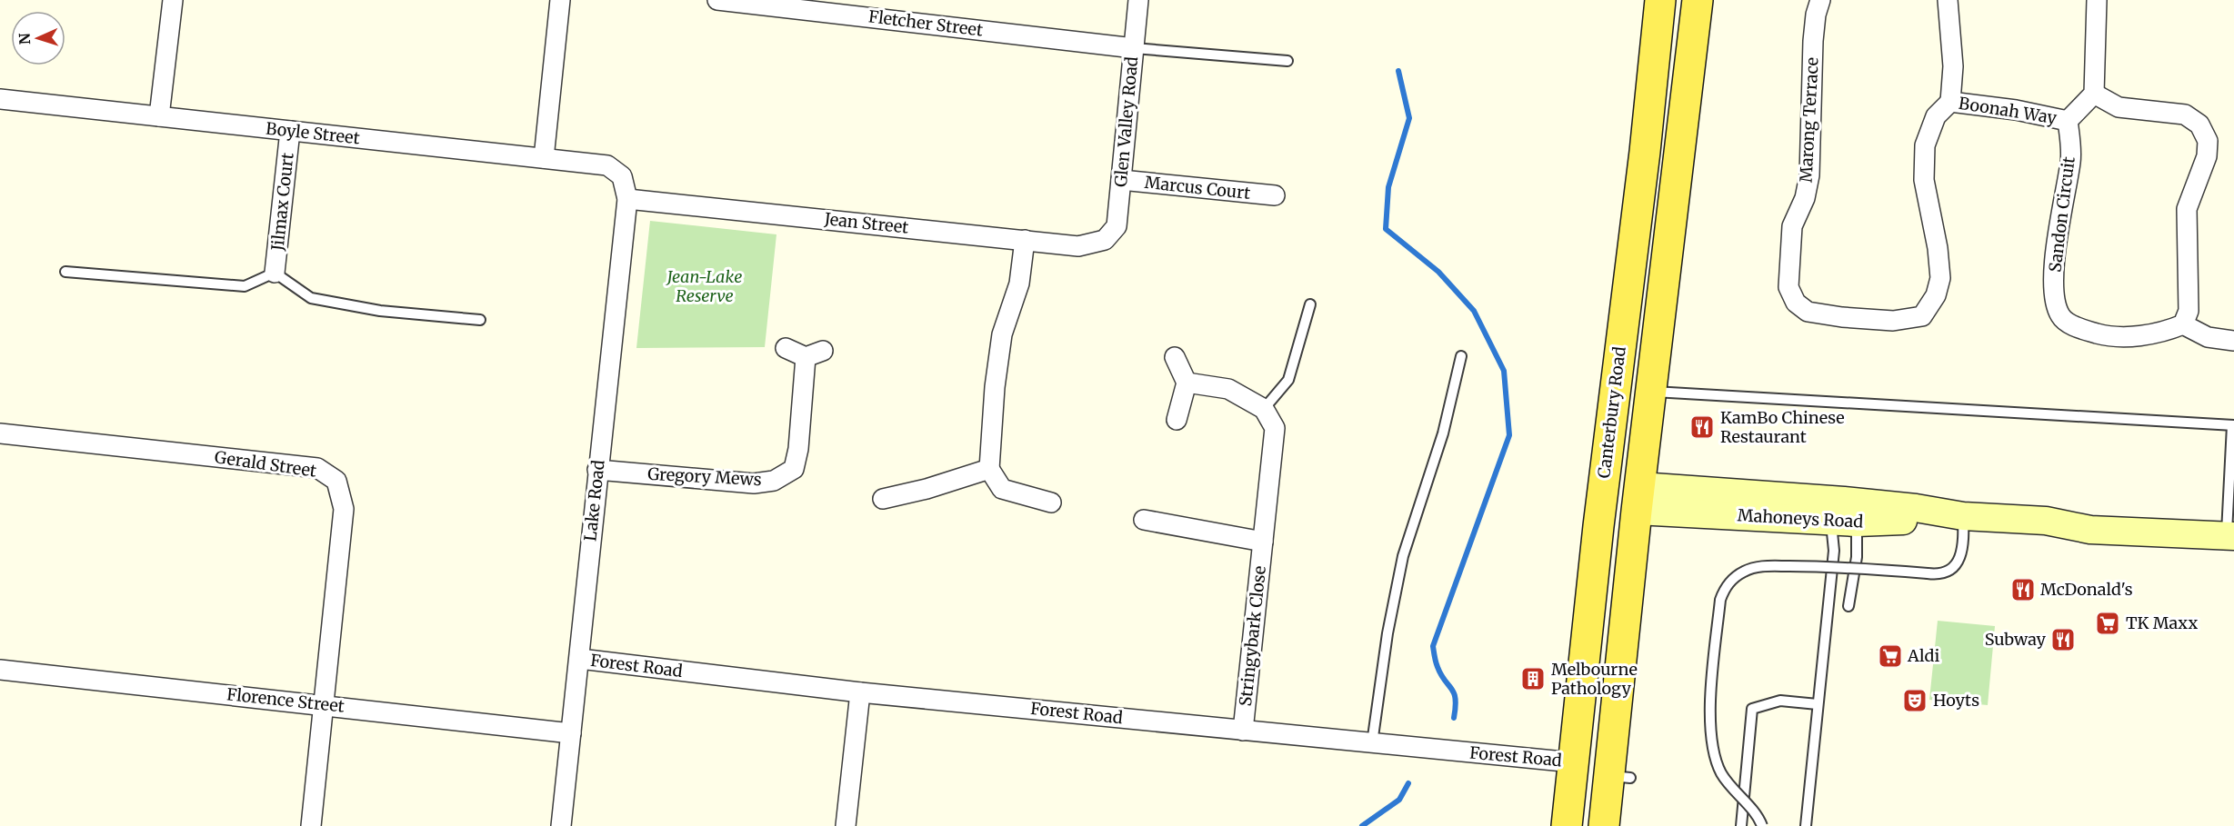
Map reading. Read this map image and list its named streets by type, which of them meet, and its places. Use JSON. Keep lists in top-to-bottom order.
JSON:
{
  "streets": {
    "main road": ["Canterbury Road", "Mahoneys Road"],
    "street": [
      "Fletcher Street",
      "Boonah Way",
      "Marong Terrace",
      "Glen Valley Road",
      "Boyle Street",
      "Marcus Court",
      "Jilmax Court",
      "Sandon Circuit",
      "Jean Street",
      "Gerald Street",
      "Gregory Mews",
      "Lake Road",
      "Stringybark Close",
      "Forest Road",
      "Florence Street"
    ]
  },
  "crossings": [
    ["Fletcher Street", "Glen Valley Road"],
    ["Boonah Way", "Marong Terrace"],
    ["Boonah Way", "Sandon Circuit"],
    ["Glen Valley Road", "Marcus Court"],
    ["Glen Valley Road", "Jean Street"],
    ["Boyle Street", "Jilmax Court"],
    ["Boyle Street", "Lake Road"],
    ["Jean Street", "Lake Road"],
    ["Canterbury Road", "Forest Road"],
    ["Gerald Street", "Florence Street"],
    ["Gregory Mews", "Lake Road"],
    ["Lake Road", "Forest Road"],
    ["Lake Road", "Florence Street"],
    ["Stringybark Close", "Forest Road"]
  ],
  "parks": ["Jean-Lake Reserve"],
  "places": {
    "restaurant": ["KamBo Chinese Restaurant", "McDonald's", "Subway"],
    "supermarket": ["TK Maxx", "Aldi"],
    "building": ["Melbourne Pathology"],
    "theatre": ["Hoyts"]
  },
  "north": "left"
}
